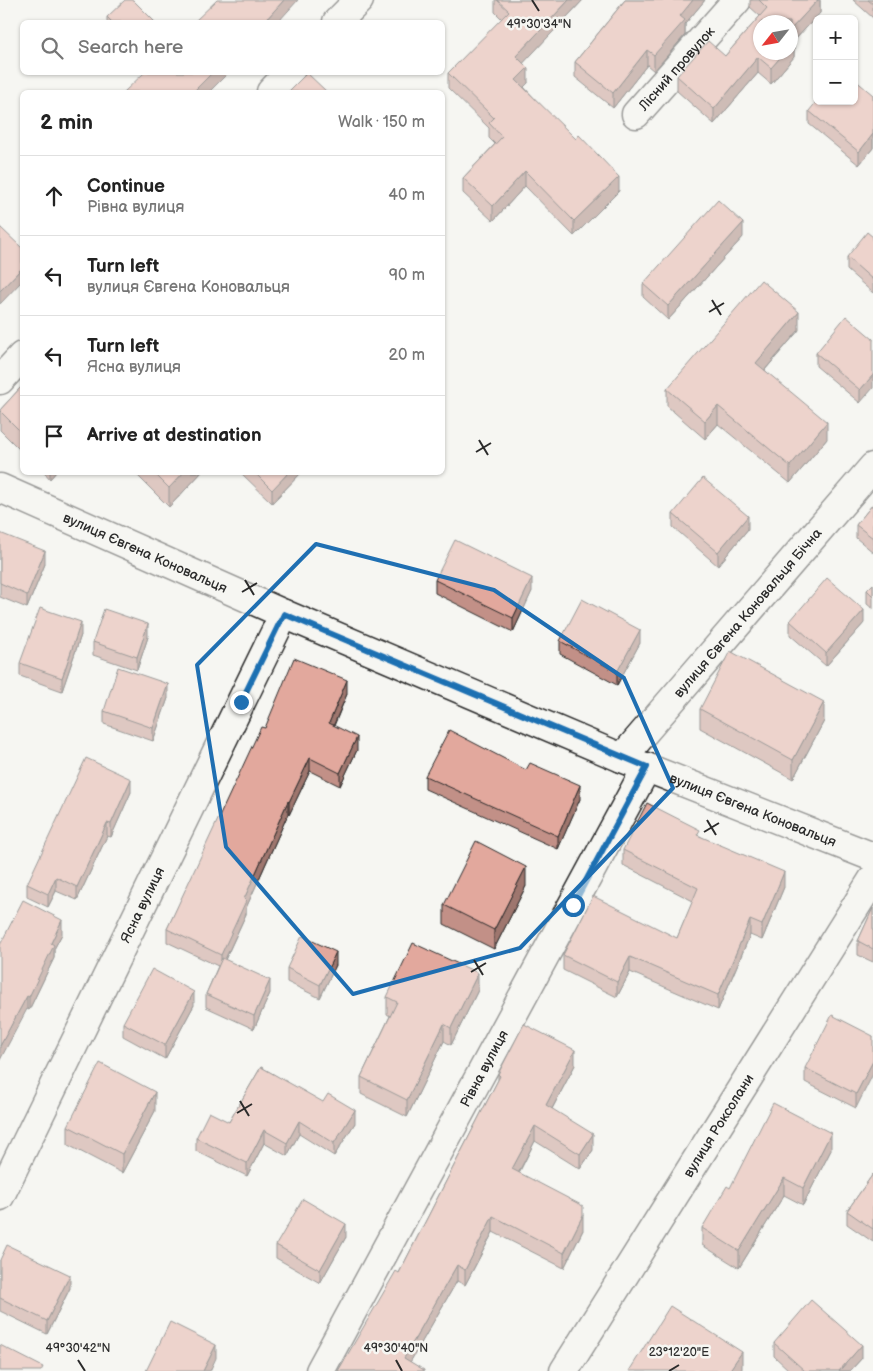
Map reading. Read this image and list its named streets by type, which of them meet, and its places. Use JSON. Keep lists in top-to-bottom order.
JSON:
{
  "streets": {
    "street": [
      "Лісний провулок",
      "вулиця Євгена Коновальця",
      "вулиця Євгена Коновальця Бічна",
      "Ясна вулиця",
      "Рівна вулиця",
      "вулиця Роксолани"
    ]
  },
  "crossings": [
    ["вулиця Євгена Коновальця", "вулиця Євгена Коновальця Бічна"],
    ["вулиця Євгена Коновальця", "Ясна вулиця"],
    ["вулиця Євгена Коновальця", "Рівна вулиця"]
  ],
  "north": "bottom left",
  "page": {
    "map_buttons": ["+", "−"],
    "search": "Search here",
    "heading": ["2 min", "Walk · 150 m"],
    "list": [
      ["Continue", "Рівна вулиця", "40 m"],
      ["Turn left", "вулиця Євгена Коновальця", "90 m"],
      ["Turn left", "Ясна вулиця", "20 m"],
      "Arrive at destination"
    ]
  },
  "coordinates": [
    "49°30'34\"N",
    "49°30'42\"N",
    "49°30'40\"N",
    "23°12'20\"E"
  ]
}
